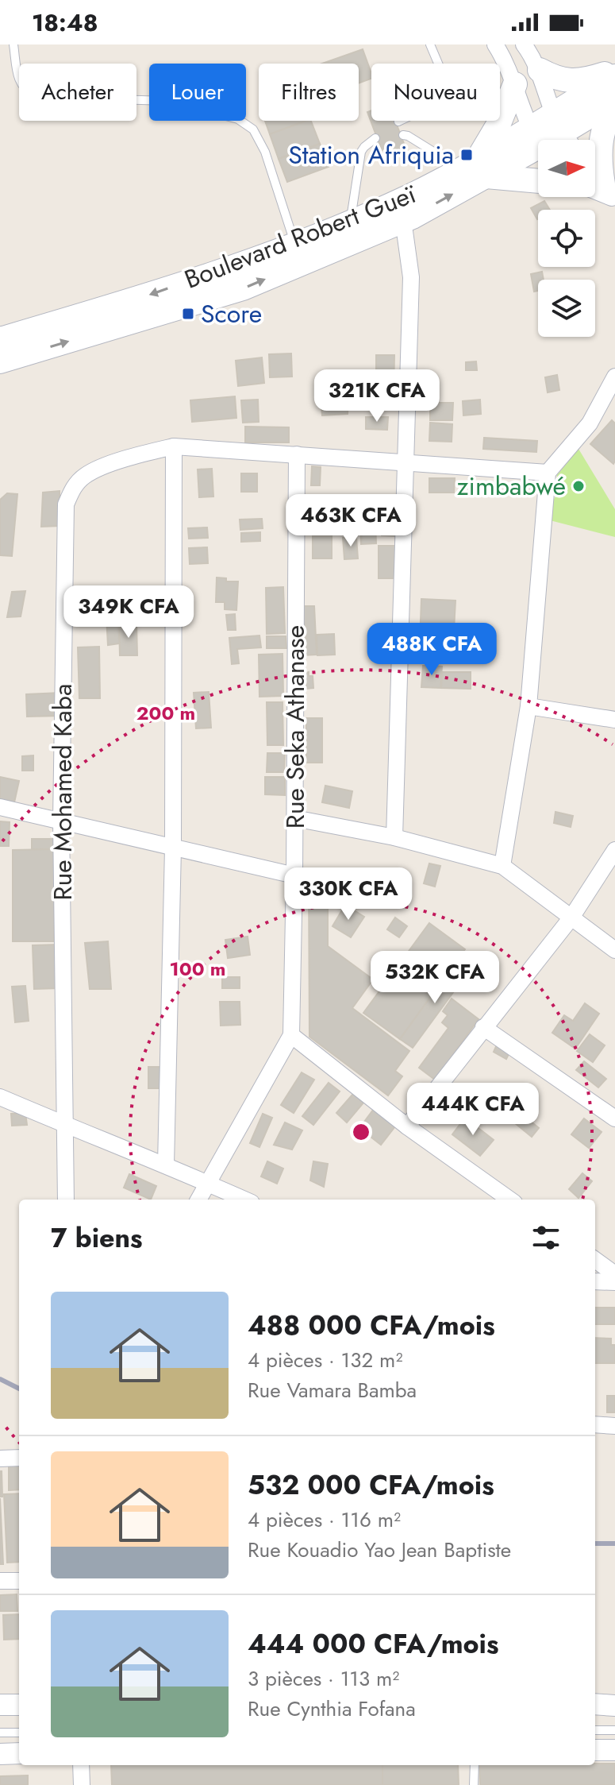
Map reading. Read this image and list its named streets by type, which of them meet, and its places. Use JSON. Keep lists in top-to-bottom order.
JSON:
{
  "streets": {
    "main road": ["Boulevard Robert Gueï"],
    "street": ["Rue Seka Athanase", "Rue Mohamed Kaba"]
  },
  "crossings": [
    ["Rue Seka Athanase", "Rue Mohamed Kaba"]
  ],
  "places": {
    "transit": ["Station Afriquia", "Score"],
    "other": ["zimbabwé"]
  },
  "north": "right",
  "page": {
    "status": "18:48",
    "chip": [
      "Acheter",
      "Louer",
      "Filtres",
      "Nouveau"
    ],
    "price": [
      "321K CFA",
      "463K CFA",
      "349K CFA",
      "488K CFA",
      "330K CFA",
      "532K CFA",
      "444K CFA"
    ],
    "heading": "7 biens",
    "list": [
      {
        "name": "488 000 CFA/mois",
        "note": "4 pièces · 132 m² · Rue Vamara Bamba"
      },
      {
        "name": "532 000 CFA/mois",
        "note": "4 pièces · 116 m² · Rue Kouadio Yao Jean Baptiste"
      },
      {
        "name": "444 000 CFA/mois",
        "note": "3 pièces · 113 m² · Rue Cynthia Fofana"
      }
    ]
  },
  "rings": ["200 m", "100 m"]
}
